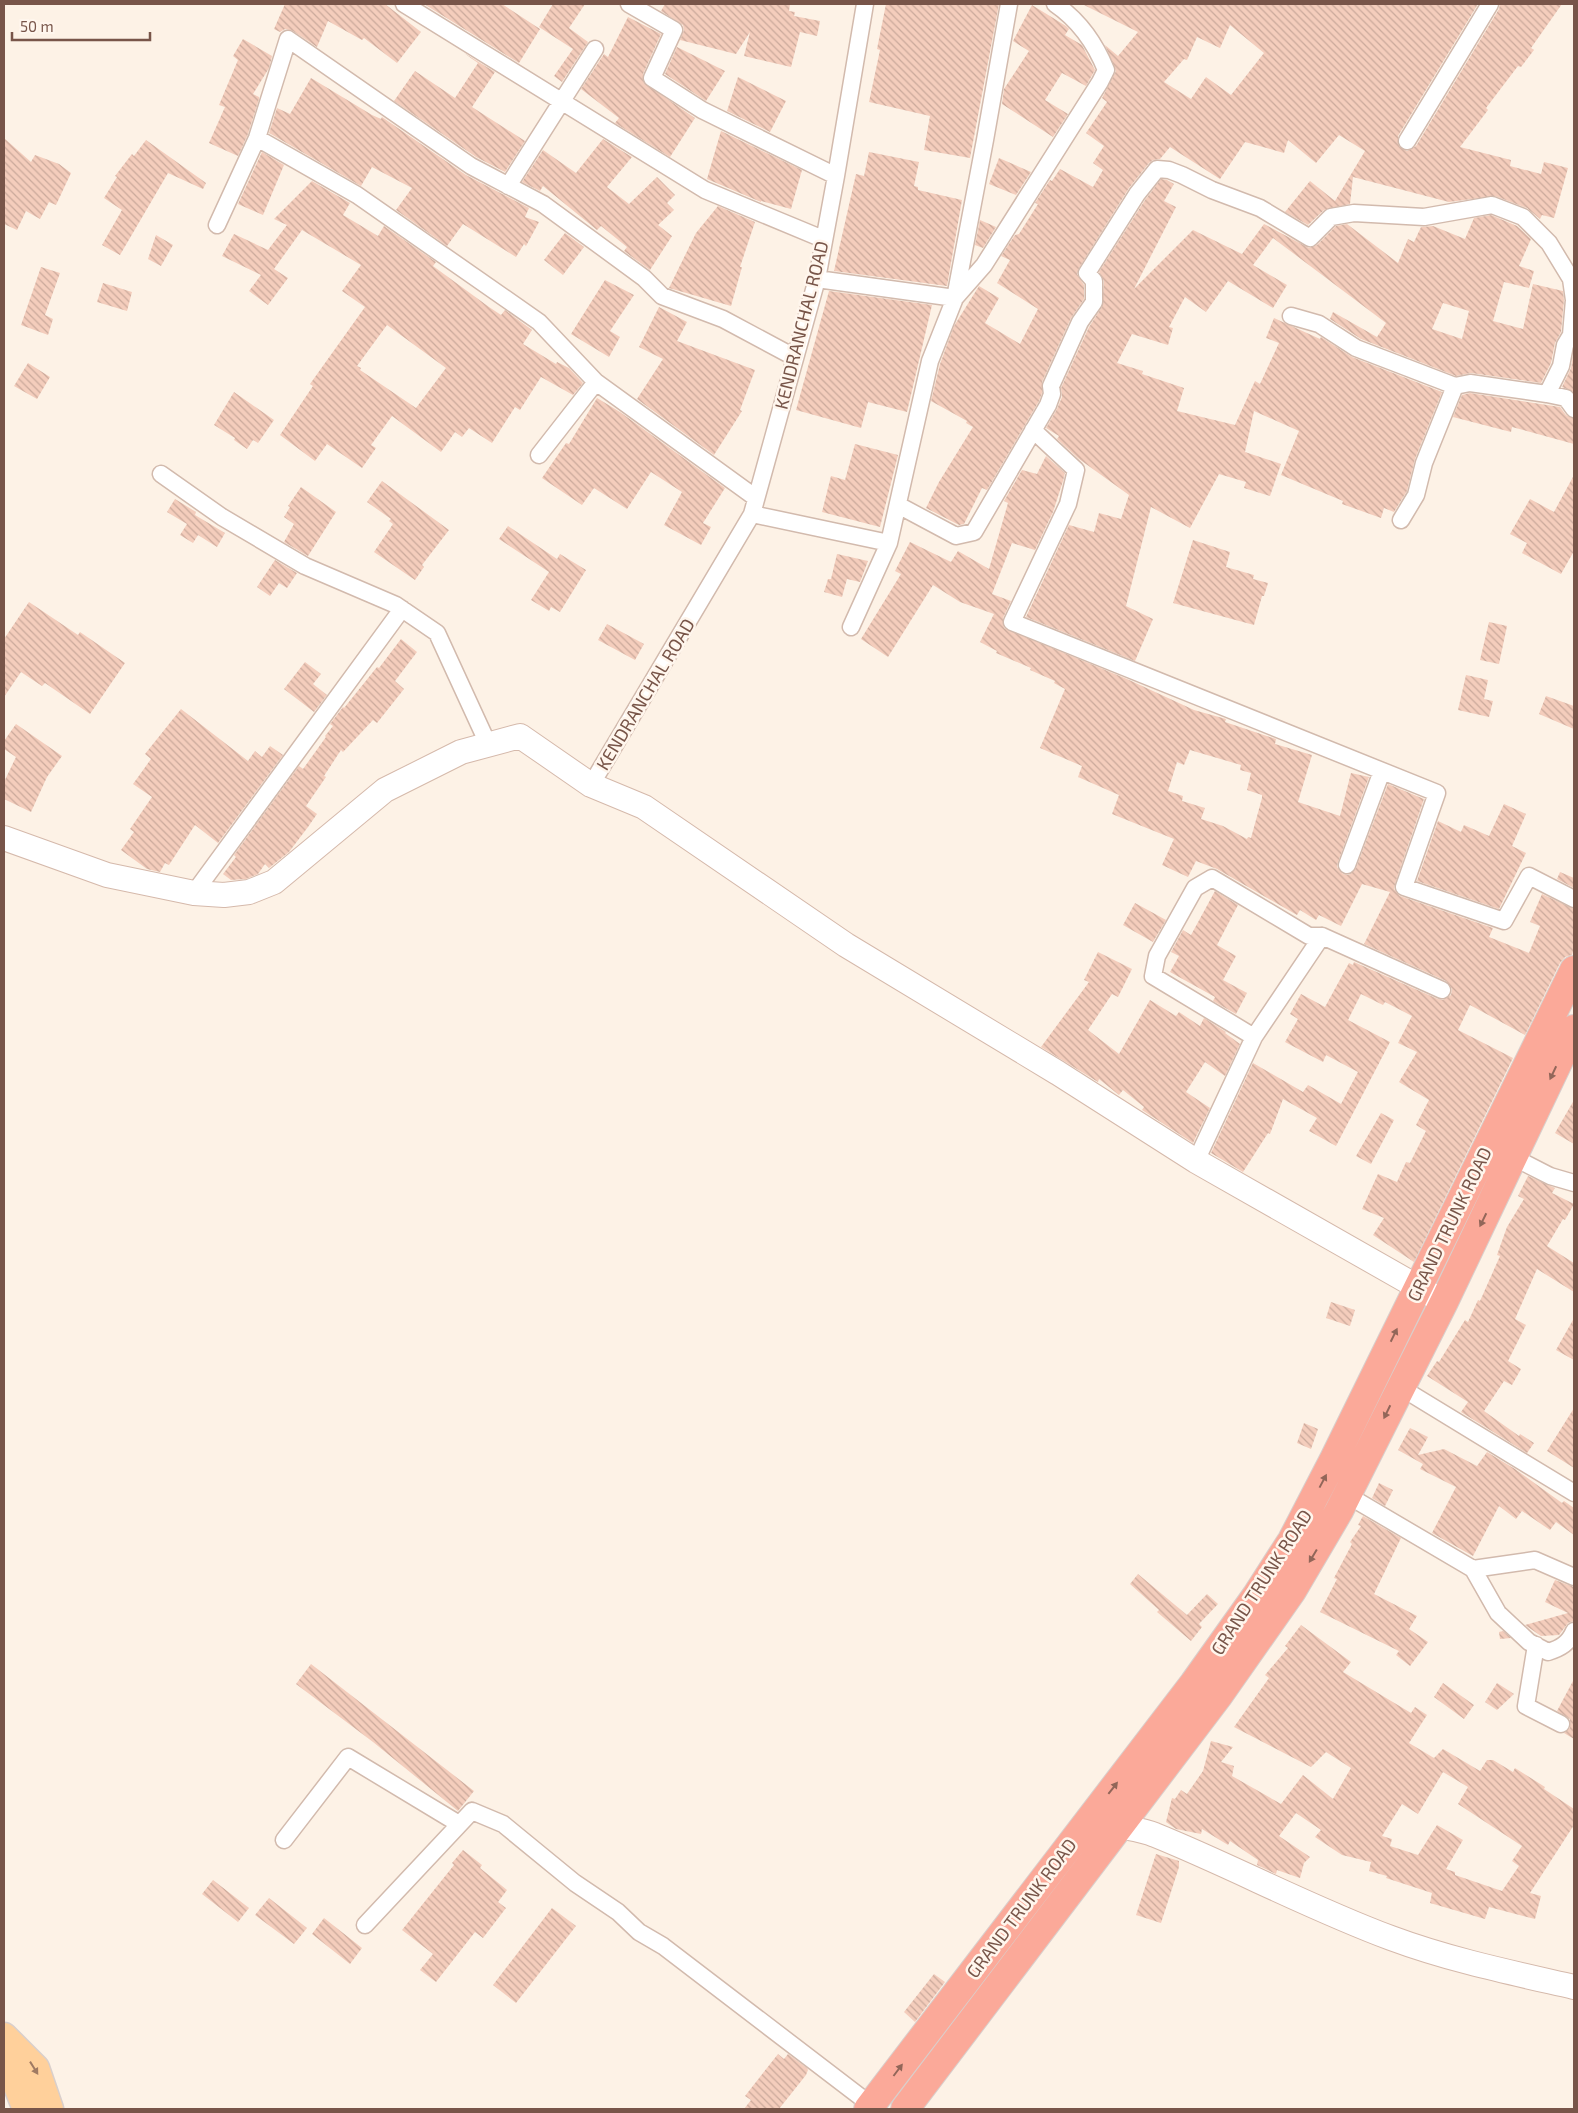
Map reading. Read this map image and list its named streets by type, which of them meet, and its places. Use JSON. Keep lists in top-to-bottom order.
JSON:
{
  "streets": {
    "highway": ["GRAND TRUNK ROAD"],
    "street": ["KENDRANCHAL ROAD"]
  },
  "scale_bar": "50 m"
}
